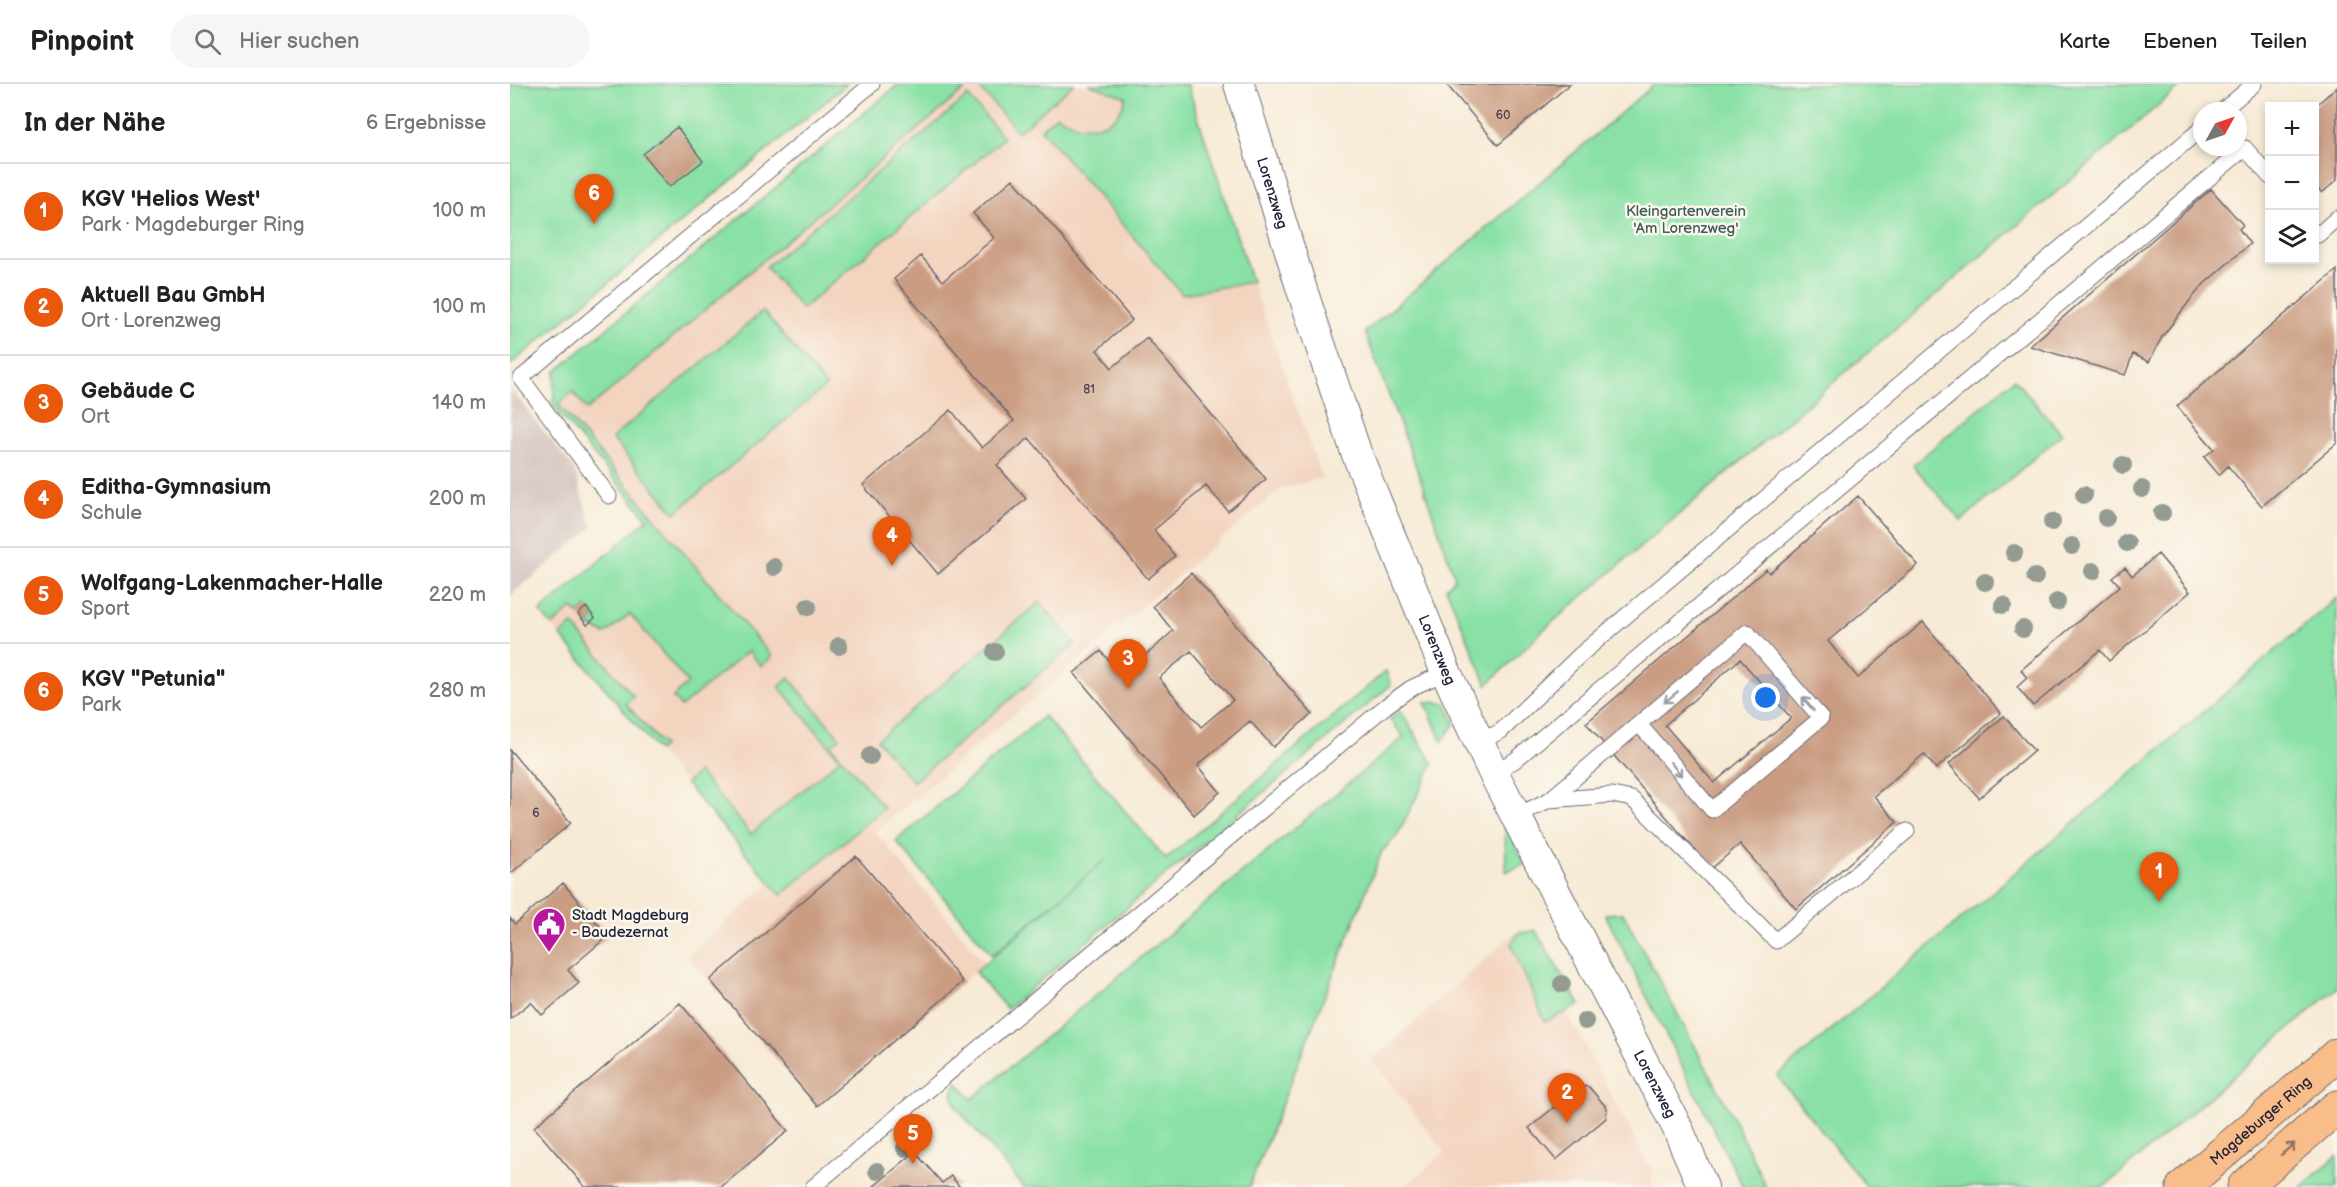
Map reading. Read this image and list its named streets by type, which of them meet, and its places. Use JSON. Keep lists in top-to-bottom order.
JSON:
{
  "streets": {
    "highway": ["Magdeburger Ring"],
    "street": ["Lorenzweg"]
  },
  "parks": ["Kleingartenverein 'Am Lorenzweg'"],
  "places": {
    "public building": ["Stadt Magdeburg - Baudezernat"]
  },
  "house_numbers": ["60", "81", "6"],
  "north": "top right",
  "page": {
    "header": "Pinpoint",
    "search": "Hier suchen",
    "nav": ["Karte", "Ebenen", "Teilen"],
    "heading": ["In der Nähe", "6 Ergebnisse"],
    "map_buttons": ["+", "−"],
    "list": [
      {
        "mark": "1",
        "name": "KGV 'Helios West'",
        "note": "Park · Magdeburger Ring",
        "value": "100 m"
      },
      {
        "mark": "2",
        "name": "Aktuell Bau GmbH",
        "note": "Ort · Lorenzweg",
        "value": "100 m"
      },
      {
        "mark": "3",
        "name": "Gebäude C",
        "note": "Ort",
        "value": "140 m"
      },
      {
        "mark": "4",
        "name": "Editha-Gymnasium",
        "note": "Schule",
        "value": "200 m"
      },
      {
        "mark": "5",
        "name": "Wolfgang-Lakenmacher-Halle",
        "note": "Sport",
        "value": "220 m"
      },
      {
        "mark": "6",
        "name": "KGV \"Petunia\"",
        "note": "Park",
        "value": "280 m"
      }
    ],
    "pins": [
      "6",
      "4",
      "3",
      "1",
      "2",
      "5"
    ]
  }
}
